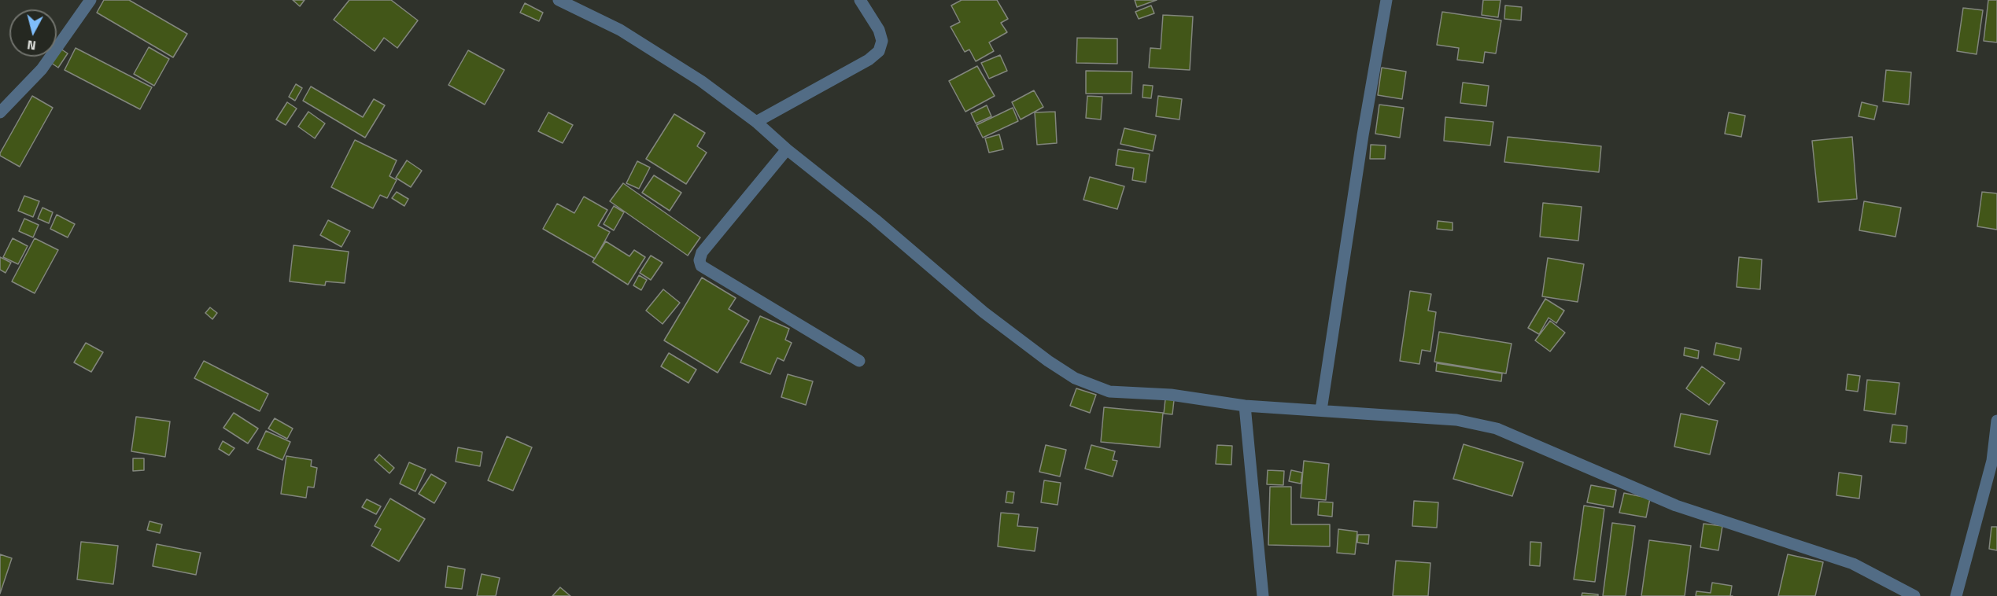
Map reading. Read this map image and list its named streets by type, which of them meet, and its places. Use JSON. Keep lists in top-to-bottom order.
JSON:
{
  "north": "bottom"
}
